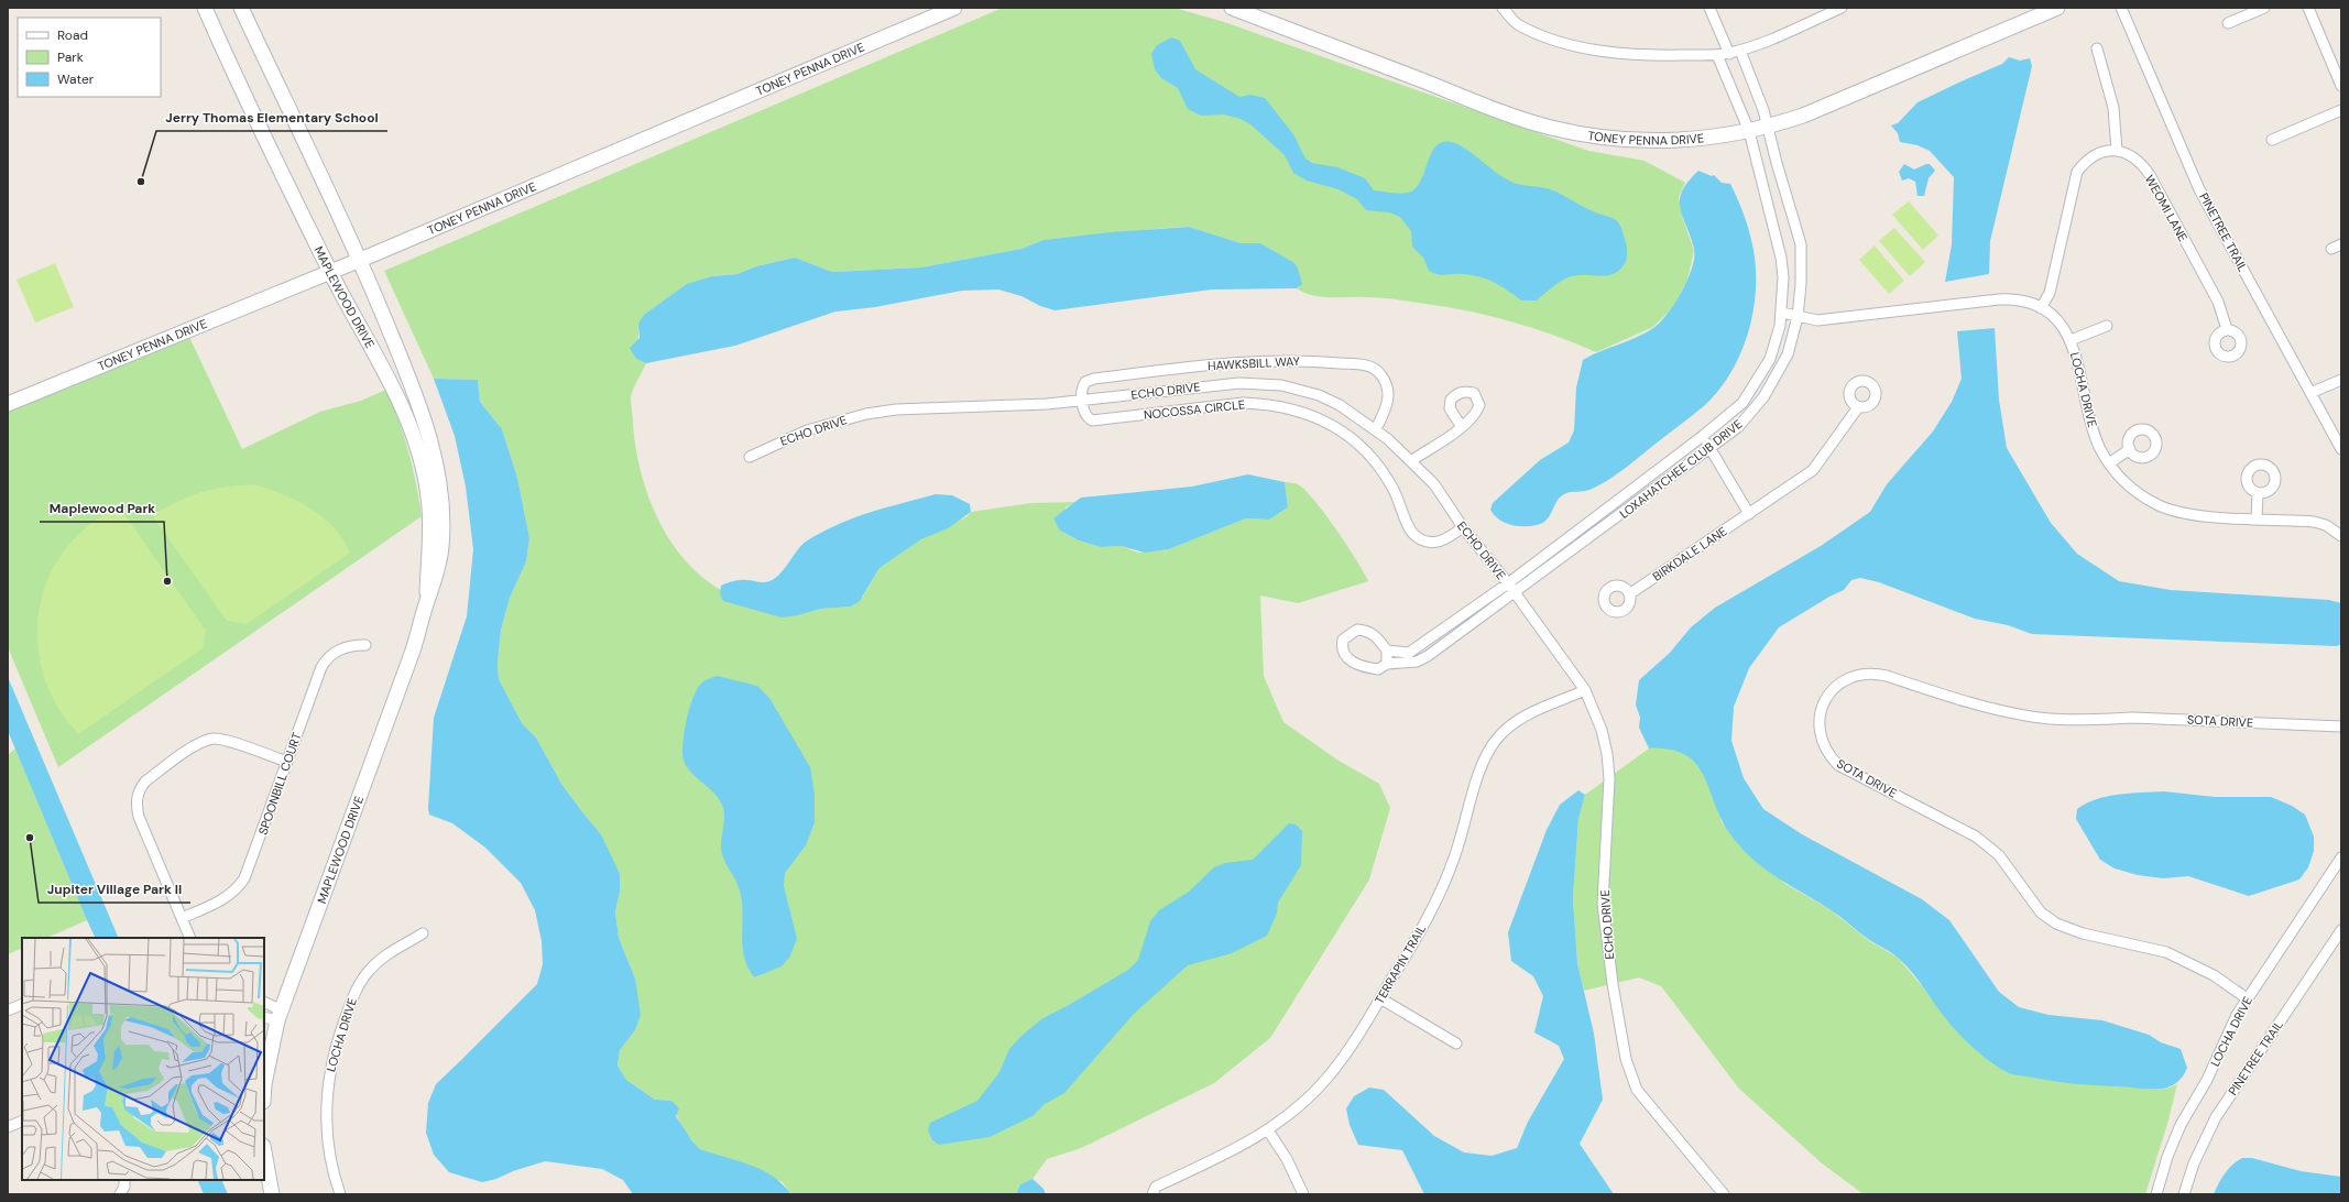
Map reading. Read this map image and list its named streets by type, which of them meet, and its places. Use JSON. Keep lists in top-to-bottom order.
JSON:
{
  "streets": {
    "street": [
      "TONEY PENNA DRIVE",
      "WEOMI LANE",
      "PINETREE TRAIL",
      "MAPLEWOOD DRIVE",
      "HAWKSBILL WAY",
      "LOCHA DRIVE",
      "ECHO DRIVE",
      "NOCOSSA CIRCLE",
      "LOXAHATCHEE CLUB DRIVE",
      "BIRKDALE LANE",
      "SOTA DRIVE",
      "SPOONBILL COURT",
      "TERRAPIN TRAIL"
    ]
  },
  "crossings": [
    ["TONEY PENNA DRIVE", "MAPLEWOOD DRIVE"],
    ["TONEY PENNA DRIVE", "LOXAHATCHEE CLUB DRIVE"],
    ["HAWKSBILL WAY", "ECHO DRIVE"],
    ["HAWKSBILL WAY", "NOCOSSA CIRCLE"],
    ["LOCHA DRIVE", "LOXAHATCHEE CLUB DRIVE"],
    ["LOCHA DRIVE", "SOTA DRIVE"],
    ["ECHO DRIVE", "NOCOSSA CIRCLE"],
    ["ECHO DRIVE", "LOXAHATCHEE CLUB DRIVE"],
    ["ECHO DRIVE", "TERRAPIN TRAIL"]
  ],
  "places": ["Jerry Thomas Elementary School", "Maplewood Park", "Jupiter Village Park II"],
  "legend": ["Road", "Park", "Water"]
}
